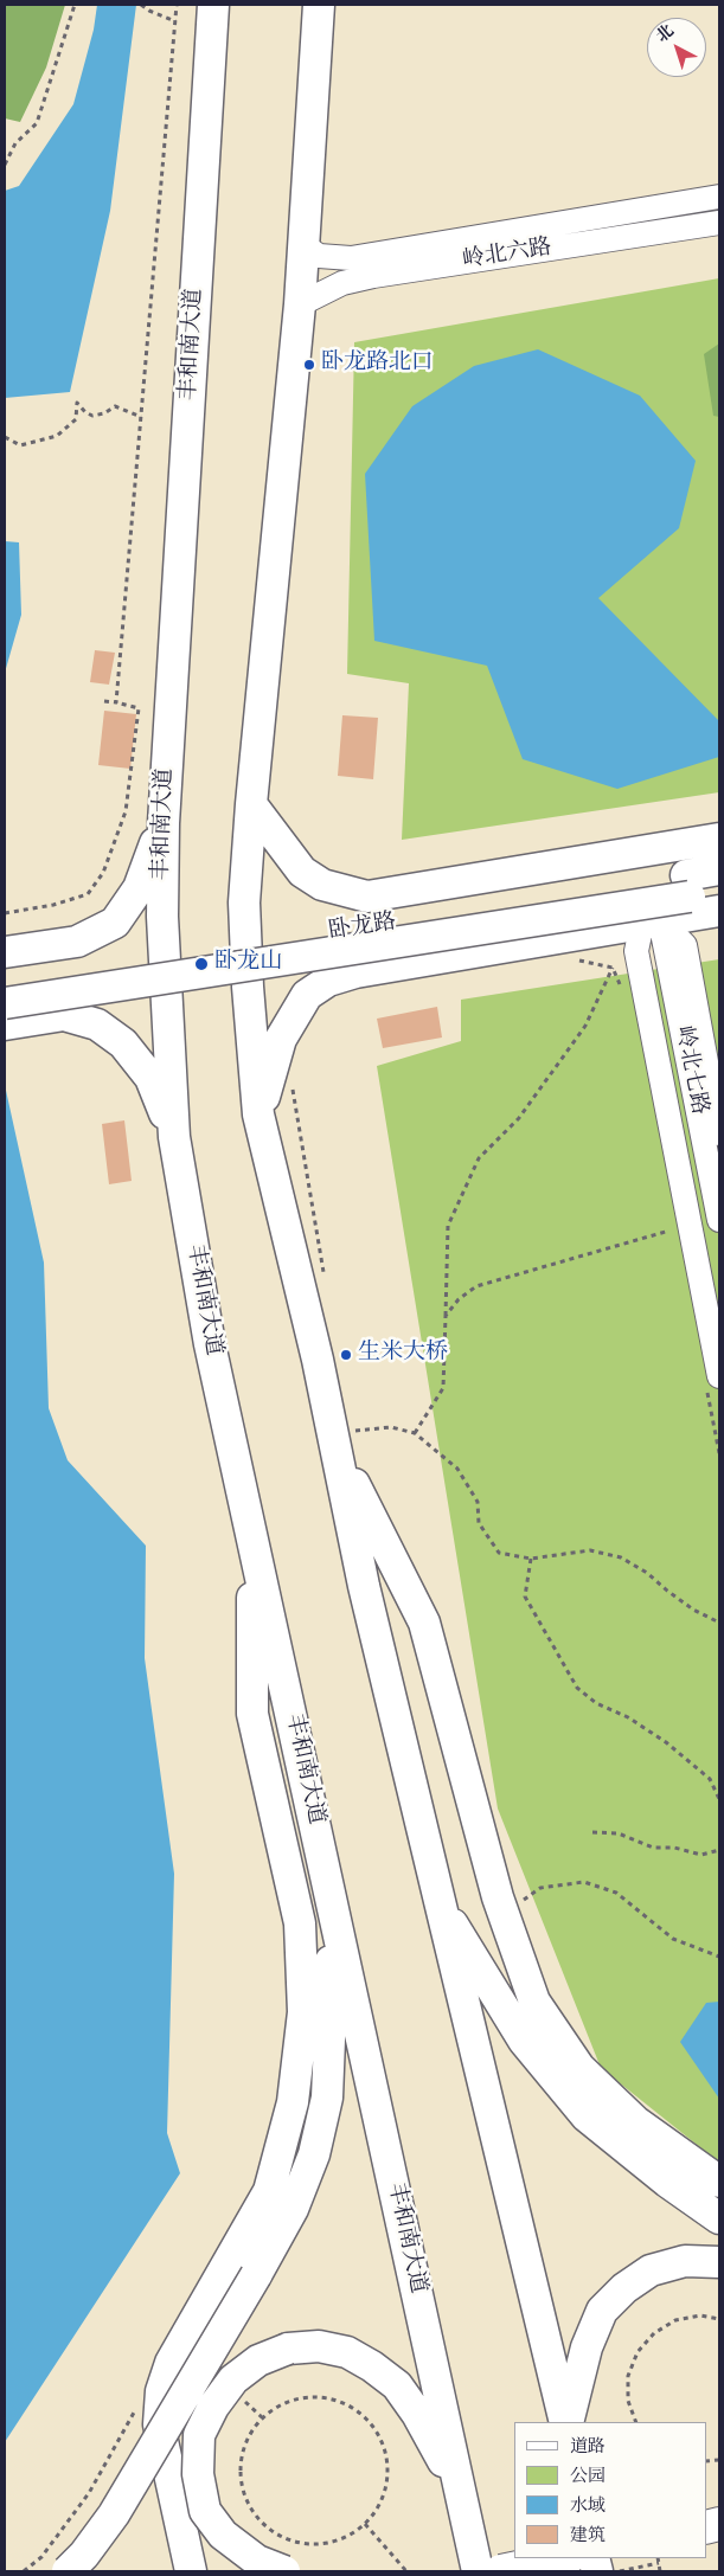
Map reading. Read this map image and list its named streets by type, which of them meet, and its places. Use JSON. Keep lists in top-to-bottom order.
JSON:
{
  "streets": {
    "main road": ["丰和南大道", "卧龙路"],
    "street": ["岭北六路", "岭北七路"]
  },
  "crossings": [
    ["卧龙路", "岭北七路"]
  ],
  "places": ["卧龙路北口", "卧龙山", "生米大桥"],
  "legend": [
    "道路",
    "公园",
    "水域",
    "建筑"
  ],
  "north": "top left"
}
